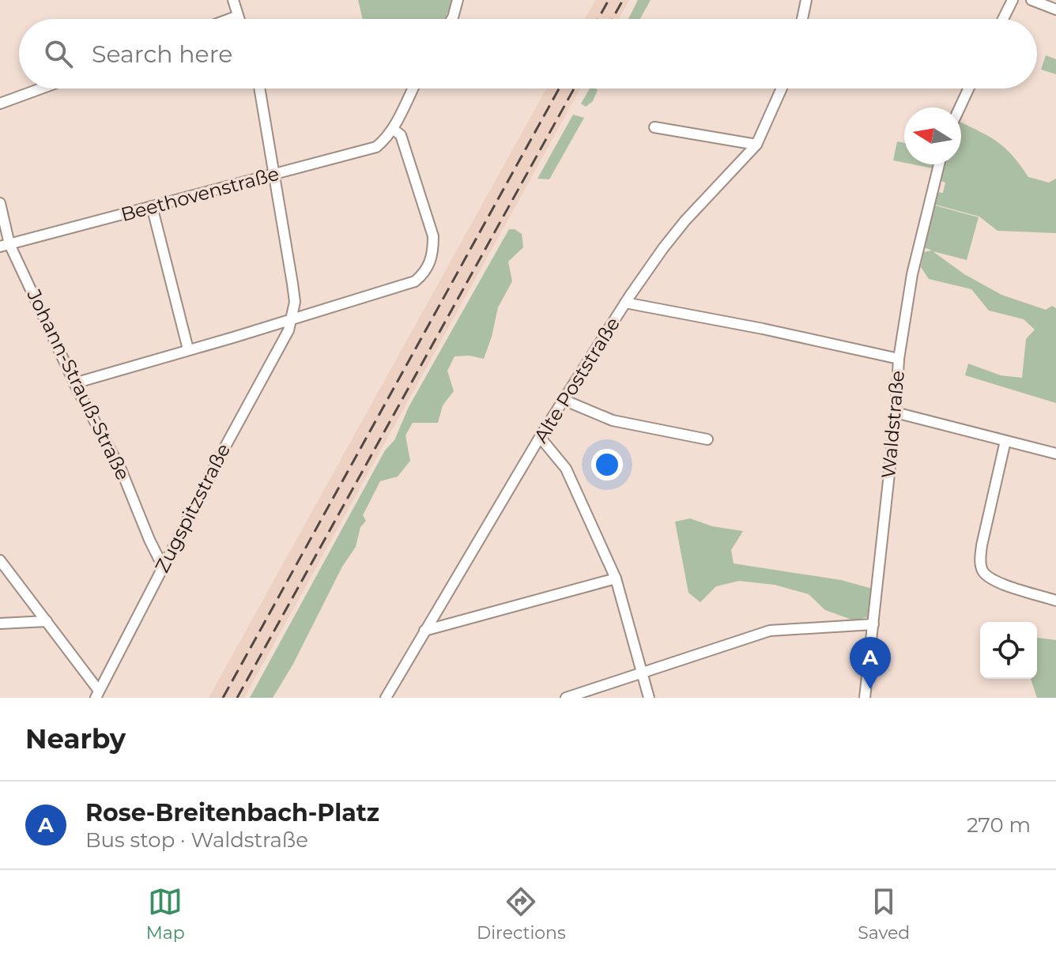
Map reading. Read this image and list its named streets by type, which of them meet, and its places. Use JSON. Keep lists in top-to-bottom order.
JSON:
{
  "streets": {
    "street": [
      "Beethovenstraße",
      "Alte Poststraße",
      "Johann-Strauß-Straße",
      "Waldstraße",
      "Zugspitzstraße"
    ]
  },
  "crossings": [
    ["Beethovenstraße", "Johann-Strauß-Straße"],
    ["Beethovenstraße", "Zugspitzstraße"],
    ["Johann-Strauß-Straße", "Zugspitzstraße"]
  ],
  "north": "left",
  "page": {
    "search": "Search here",
    "pins": "A",
    "heading": "Nearby",
    "list": [
      {
        "mark": "A",
        "name": "Rose-Breitenbach-Platz",
        "note": "Bus stop · Waldstraße",
        "value": "270 m"
      }
    ],
    "nav": ["Map", "Directions", "Saved"]
  }
}
